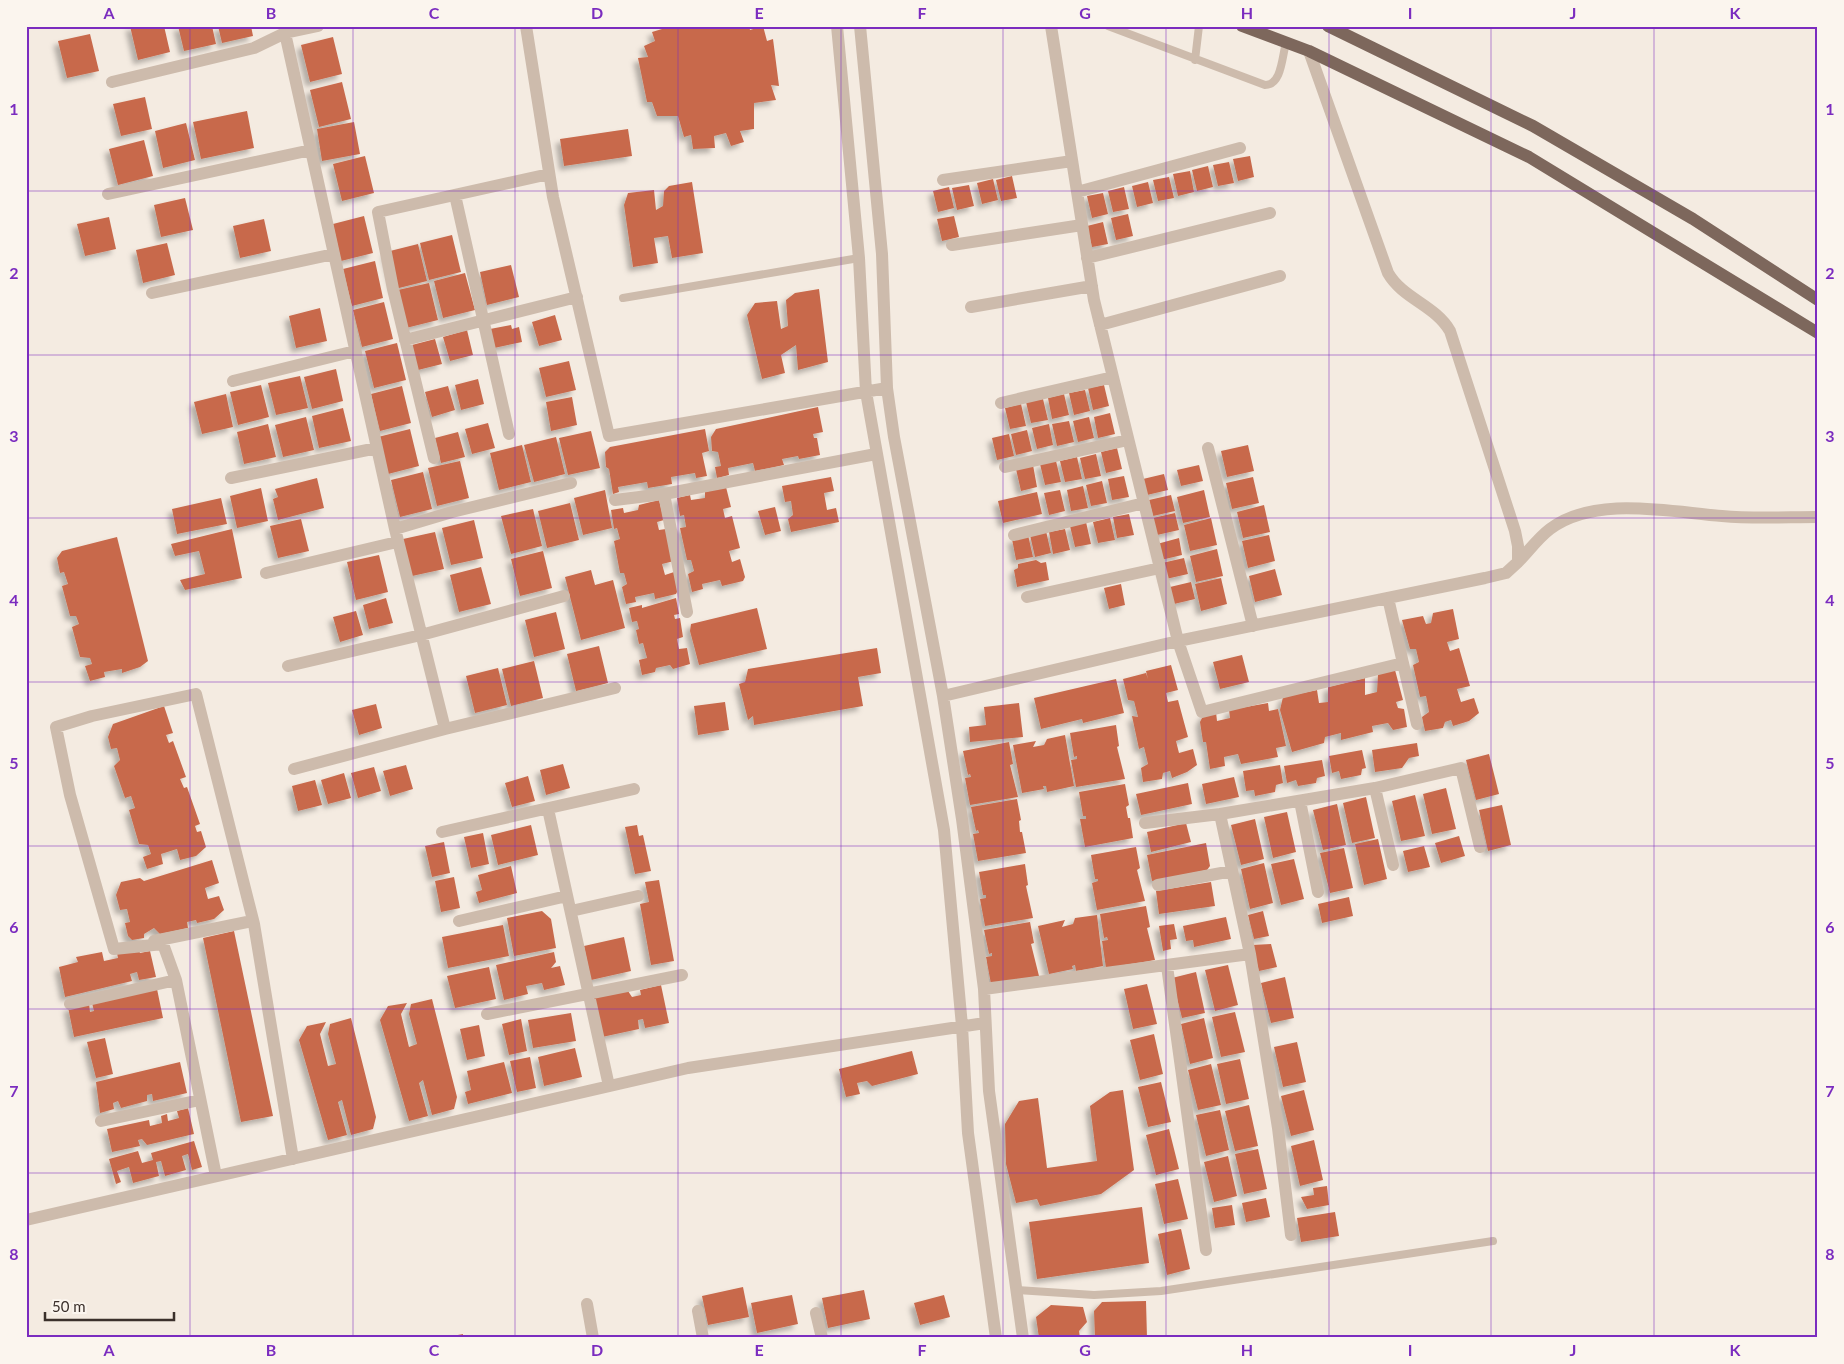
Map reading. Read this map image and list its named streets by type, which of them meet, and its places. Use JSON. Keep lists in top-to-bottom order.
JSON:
{
  "scale_bar": "50 m",
  "grid": {
    "columns": [
      "A",
      "B",
      "C",
      "D",
      "E",
      "F",
      "G",
      "H",
      "I",
      "J",
      "K"
    ],
    "rows": [
      "1",
      "2",
      "3",
      "4",
      "5",
      "6",
      "7",
      "8"
    ]
  }
}
